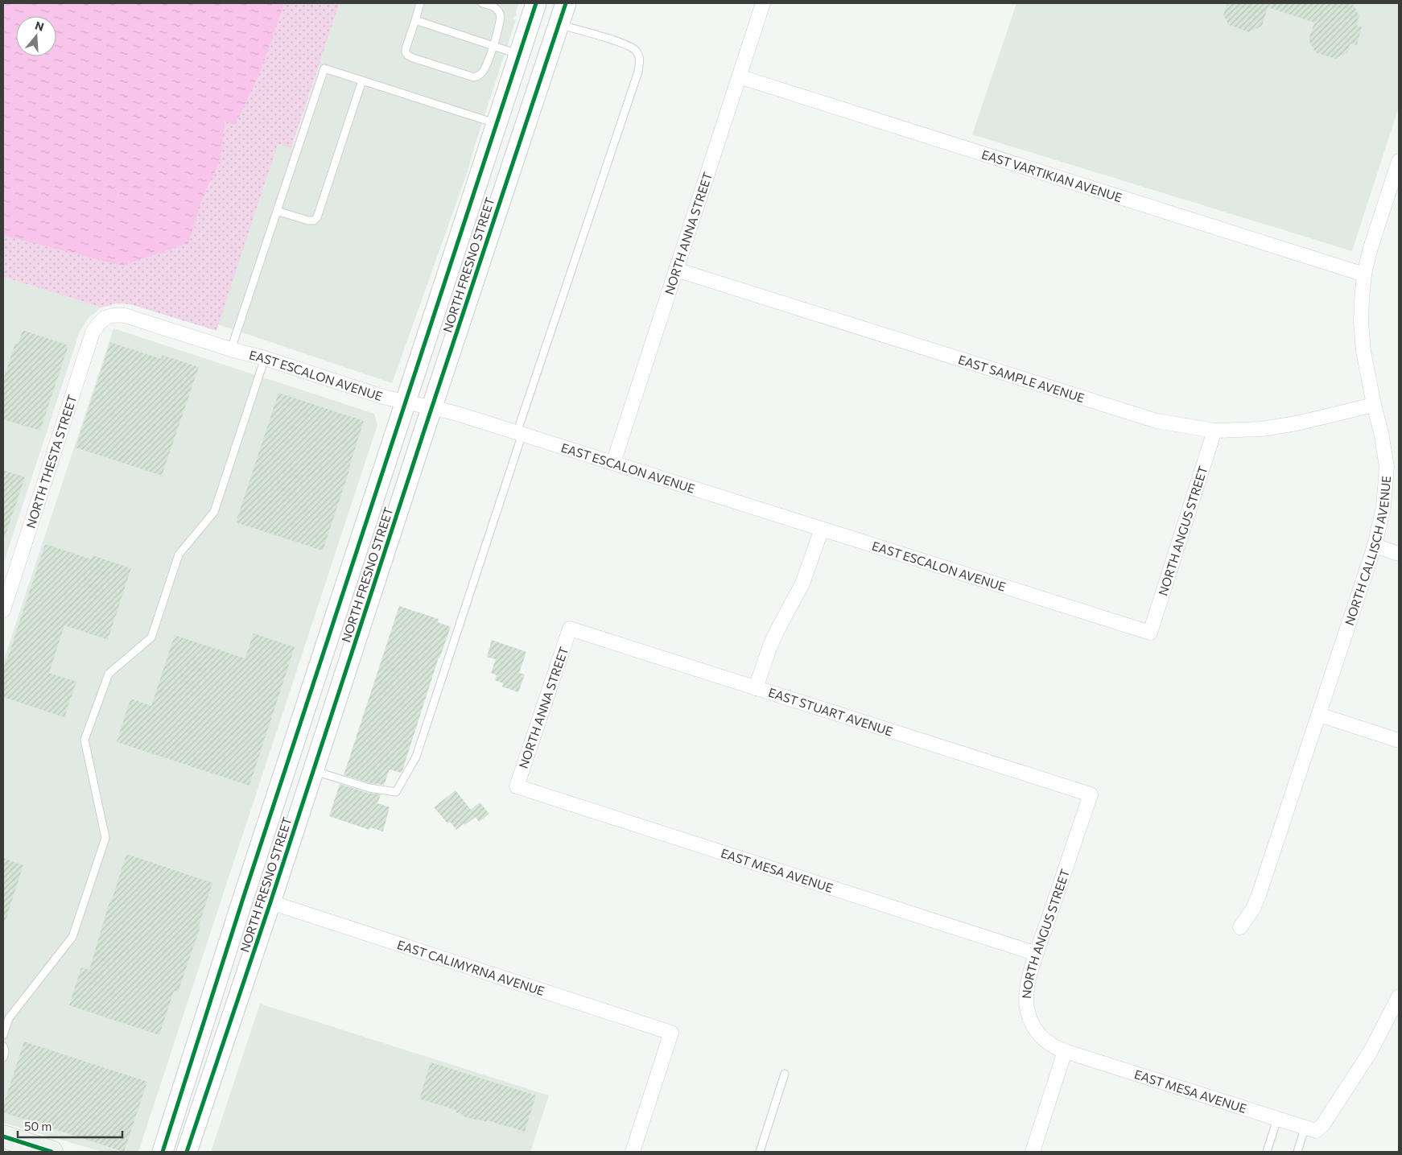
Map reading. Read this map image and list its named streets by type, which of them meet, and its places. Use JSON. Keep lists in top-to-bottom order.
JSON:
{
  "streets": {
    "main road": ["NORTH FRESNO STREET"],
    "street": [
      "EAST VARTIKIAN AVENUE",
      "NORTH ANNA STREET",
      "EAST ESCALON AVENUE",
      "EAST SAMPLE AVENUE",
      "NORTH THESTA STREET",
      "NORTH ANGUS STREET",
      "NORTH CALLISCH AVENUE",
      "EAST STUART AVENUE",
      "EAST MESA AVENUE",
      "EAST CALIMYRNA AVENUE"
    ]
  },
  "crossings": [
    ["EAST VARTIKIAN AVENUE", "NORTH ANNA STREET"],
    ["EAST VARTIKIAN AVENUE", "NORTH CALLISCH AVENUE"],
    ["NORTH ANNA STREET", "EAST ESCALON AVENUE"],
    ["NORTH ANNA STREET", "EAST SAMPLE AVENUE"],
    ["NORTH ANNA STREET", "EAST STUART AVENUE"],
    ["NORTH ANNA STREET", "EAST MESA AVENUE"],
    ["NORTH FRESNO STREET", "EAST ESCALON AVENUE"],
    ["NORTH FRESNO STREET", "EAST CALIMYRNA AVENUE"],
    ["EAST ESCALON AVENUE", "NORTH THESTA STREET"],
    ["EAST ESCALON AVENUE", "NORTH ANGUS STREET"],
    ["EAST SAMPLE AVENUE", "NORTH ANGUS STREET"],
    ["EAST SAMPLE AVENUE", "NORTH CALLISCH AVENUE"],
    ["NORTH ANGUS STREET", "EAST STUART AVENUE"],
    ["NORTH ANGUS STREET", "EAST MESA AVENUE"]
  ],
  "scale_bar": "50 m",
  "north": "top"
}
